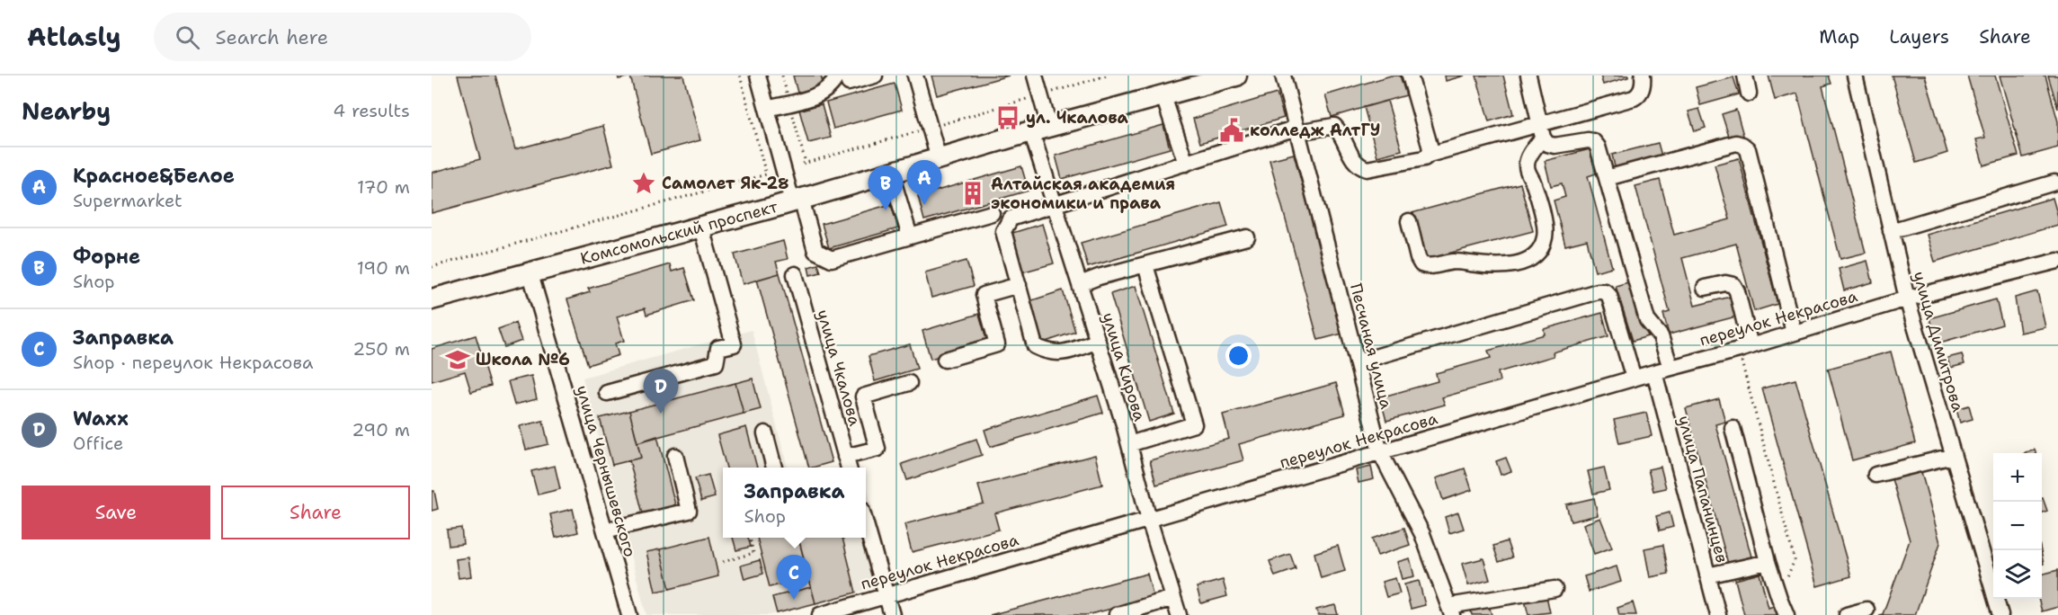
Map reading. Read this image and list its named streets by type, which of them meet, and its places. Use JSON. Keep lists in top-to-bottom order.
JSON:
{
  "streets": {
    "main road": ["Комсомольский проспект"],
    "street": [
      "переулок Некрасова",
      "улица Димитрова",
      "Песчаная улица",
      "улица Кирова",
      "улица Чкалова",
      "улица Чернышевского",
      "улица Папанинцев"
    ]
  },
  "crossings": [
    ["Комсомольский проспект", "улица Кирова"],
    ["Комсомольский проспект", "улица Чернышевского"],
    ["переулок Некрасова", "улица Димитрова"],
    ["переулок Некрасова", "Песчаная улица"],
    ["переулок Некрасова", "улица Кирова"],
    ["переулок Некрасова", "улица Папанинцев"]
  ],
  "places": {
    "bus stop": ["ул. Чкалова"],
    "public building": ["колледж АлтГУ"],
    "place": ["Самолет Як-28"],
    "building": ["Алтайская академия экономики и права"],
    "school or university": ["Школа №6"]
  },
  "page": {
    "header": "Atlasly",
    "search": "Search here",
    "nav": ["Map", "Layers", "Share"],
    "heading": ["Nearby", "4 results"],
    "list": [
      {
        "mark": "A",
        "name": "Красное&Белое",
        "note": "Supermarket",
        "value": "170 m"
      },
      {
        "mark": "B",
        "name": "Форне",
        "note": "Shop",
        "value": "190 m"
      },
      {
        "mark": "C",
        "name": "Заправка",
        "note": "Shop · переулок Некрасова",
        "value": "250 m"
      },
      {
        "mark": "D",
        "name": "Waxx",
        "note": "Office",
        "value": "290 m"
      }
    ],
    "pins": [
      "A",
      "B",
      "D",
      "C"
    ],
    "map_buttons": ["+", "−"],
    "popup": ["Заправка", "Shop"],
    "buttons": ["Save", "Share"]
  }
}
